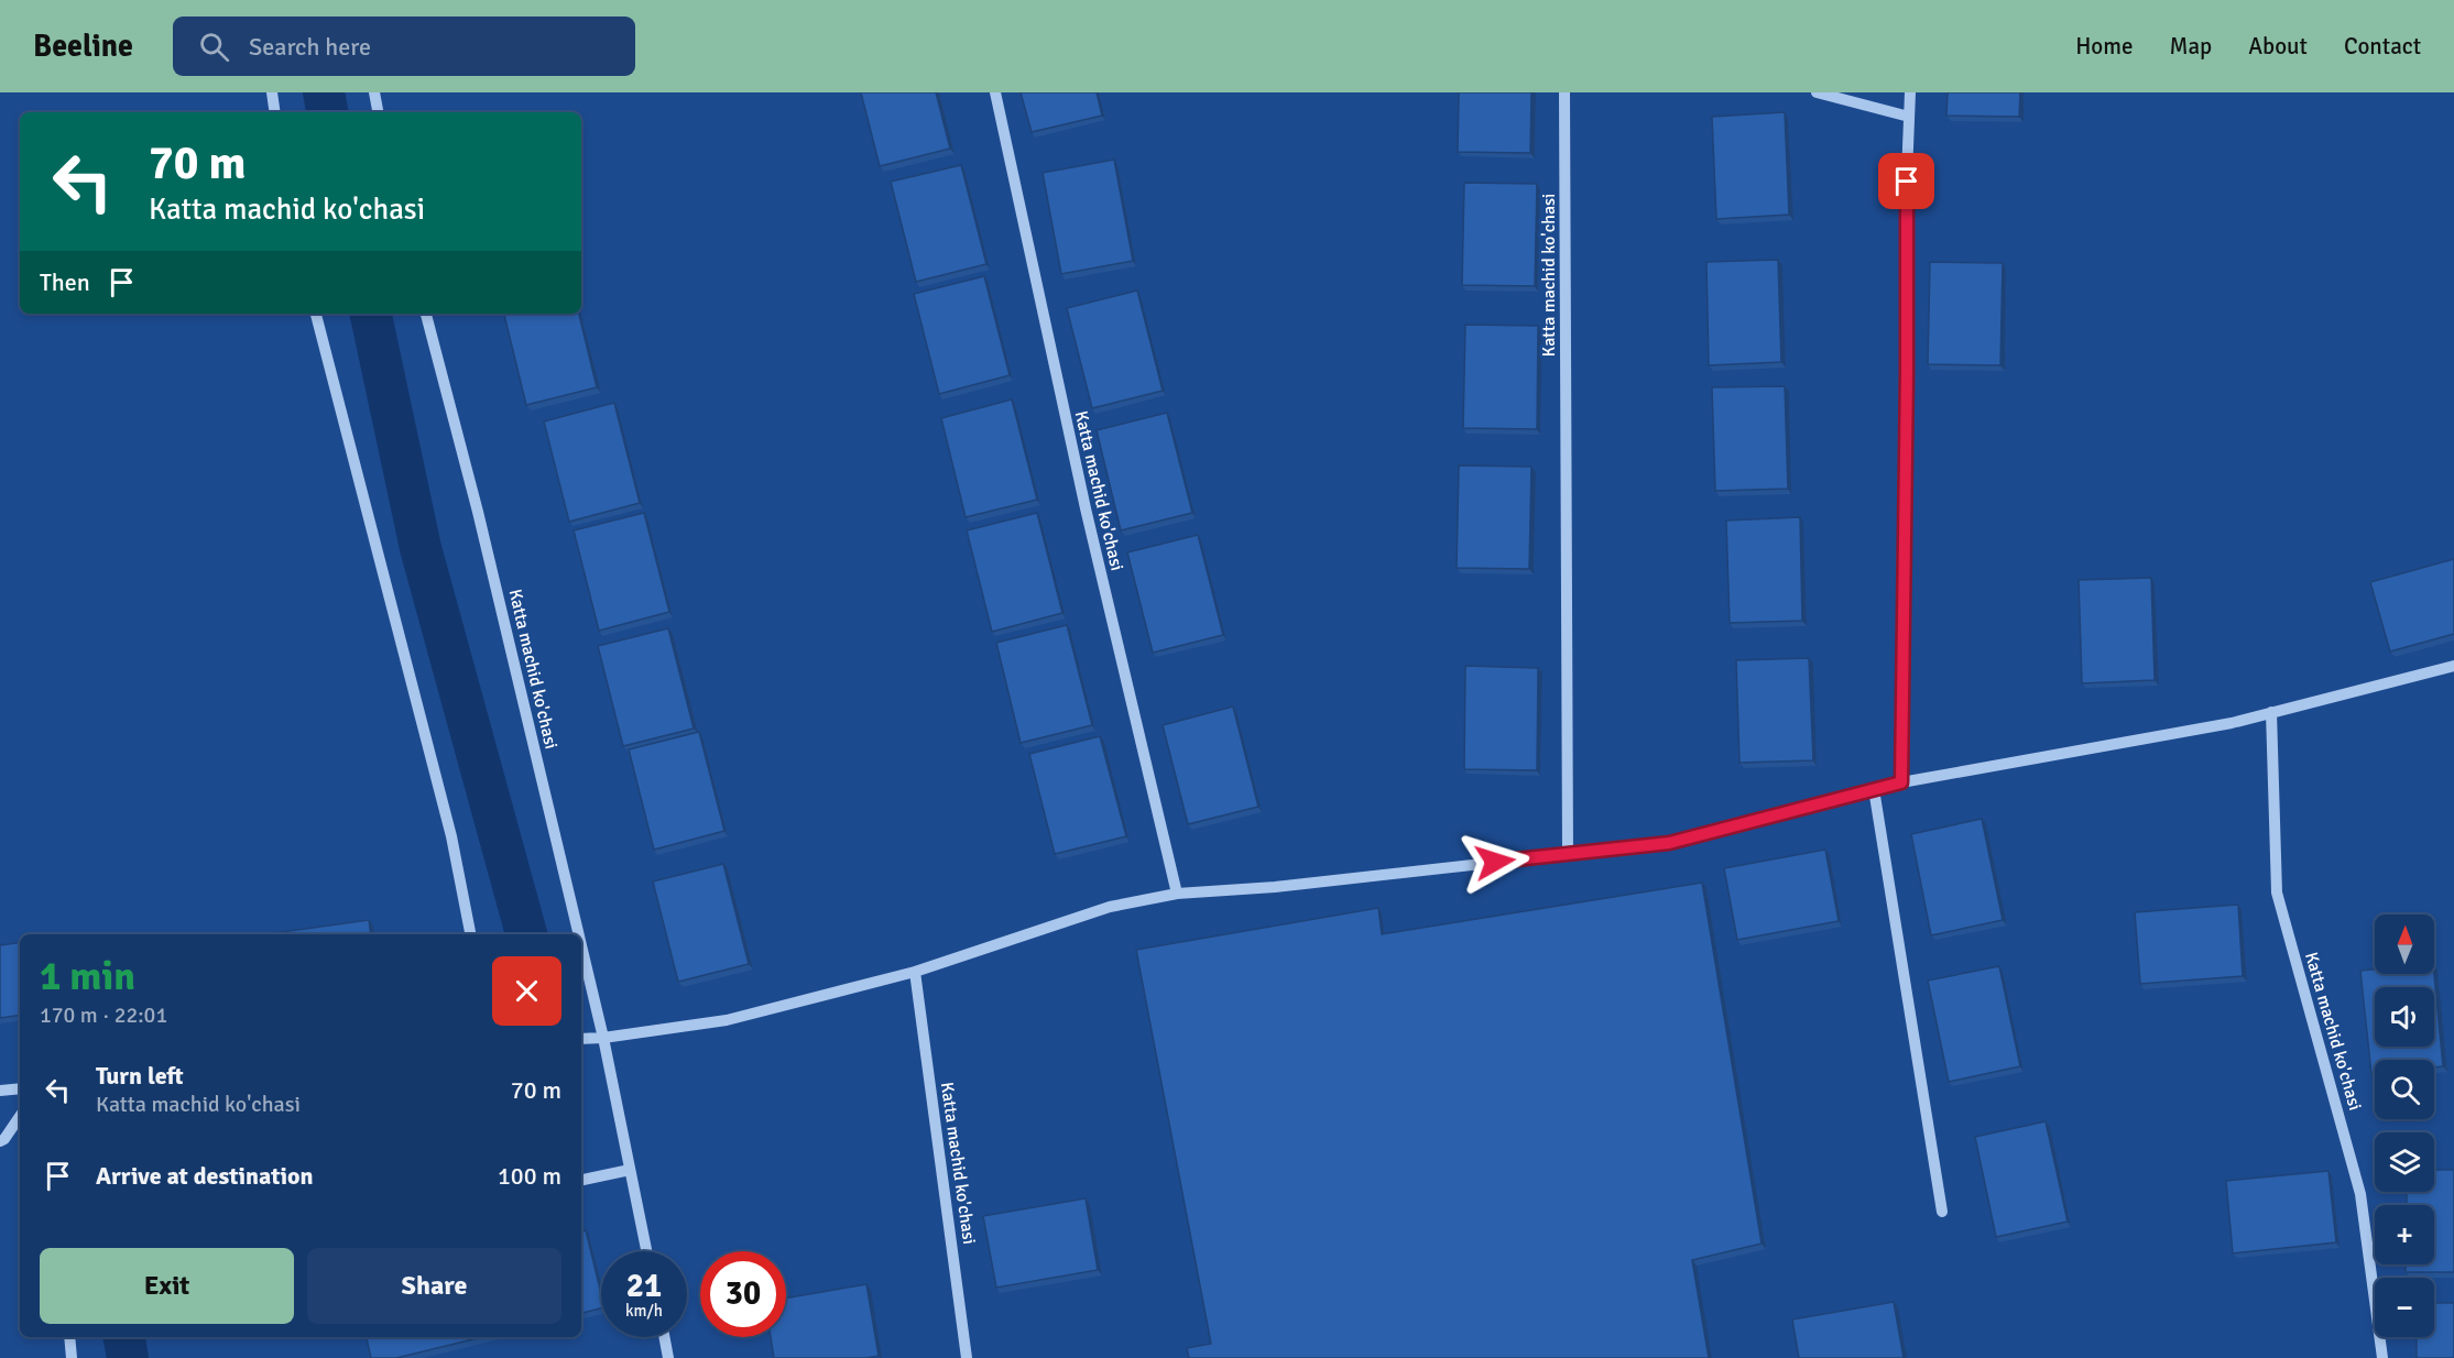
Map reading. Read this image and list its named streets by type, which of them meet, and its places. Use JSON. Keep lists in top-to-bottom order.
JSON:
{
  "streets": {
    "street": ["Katta machid ko'chasi"]
  },
  "north": "top",
  "page": {
    "header": "Beeline",
    "search": "Search here",
    "nav": [
      "Home",
      "Map",
      "About",
      "Contact"
    ],
    "turn": ["70 m", "Katta machid ko'chasi"],
    "then": "Then",
    "map_buttons": ["+", "−"],
    "heading": ["1 min", "170 m · 22:01"],
    "list": [
      {
        "name": "Turn left",
        "note": "Katta machid ko'chasi",
        "value": "70 m"
      },
      {
        "name": "Arrive at destination",
        "value": "100 m"
      }
    ],
    "buttons": ["Exit", "Share"],
    "speed": "21 km/h",
    "limit": "30"
  }
}
